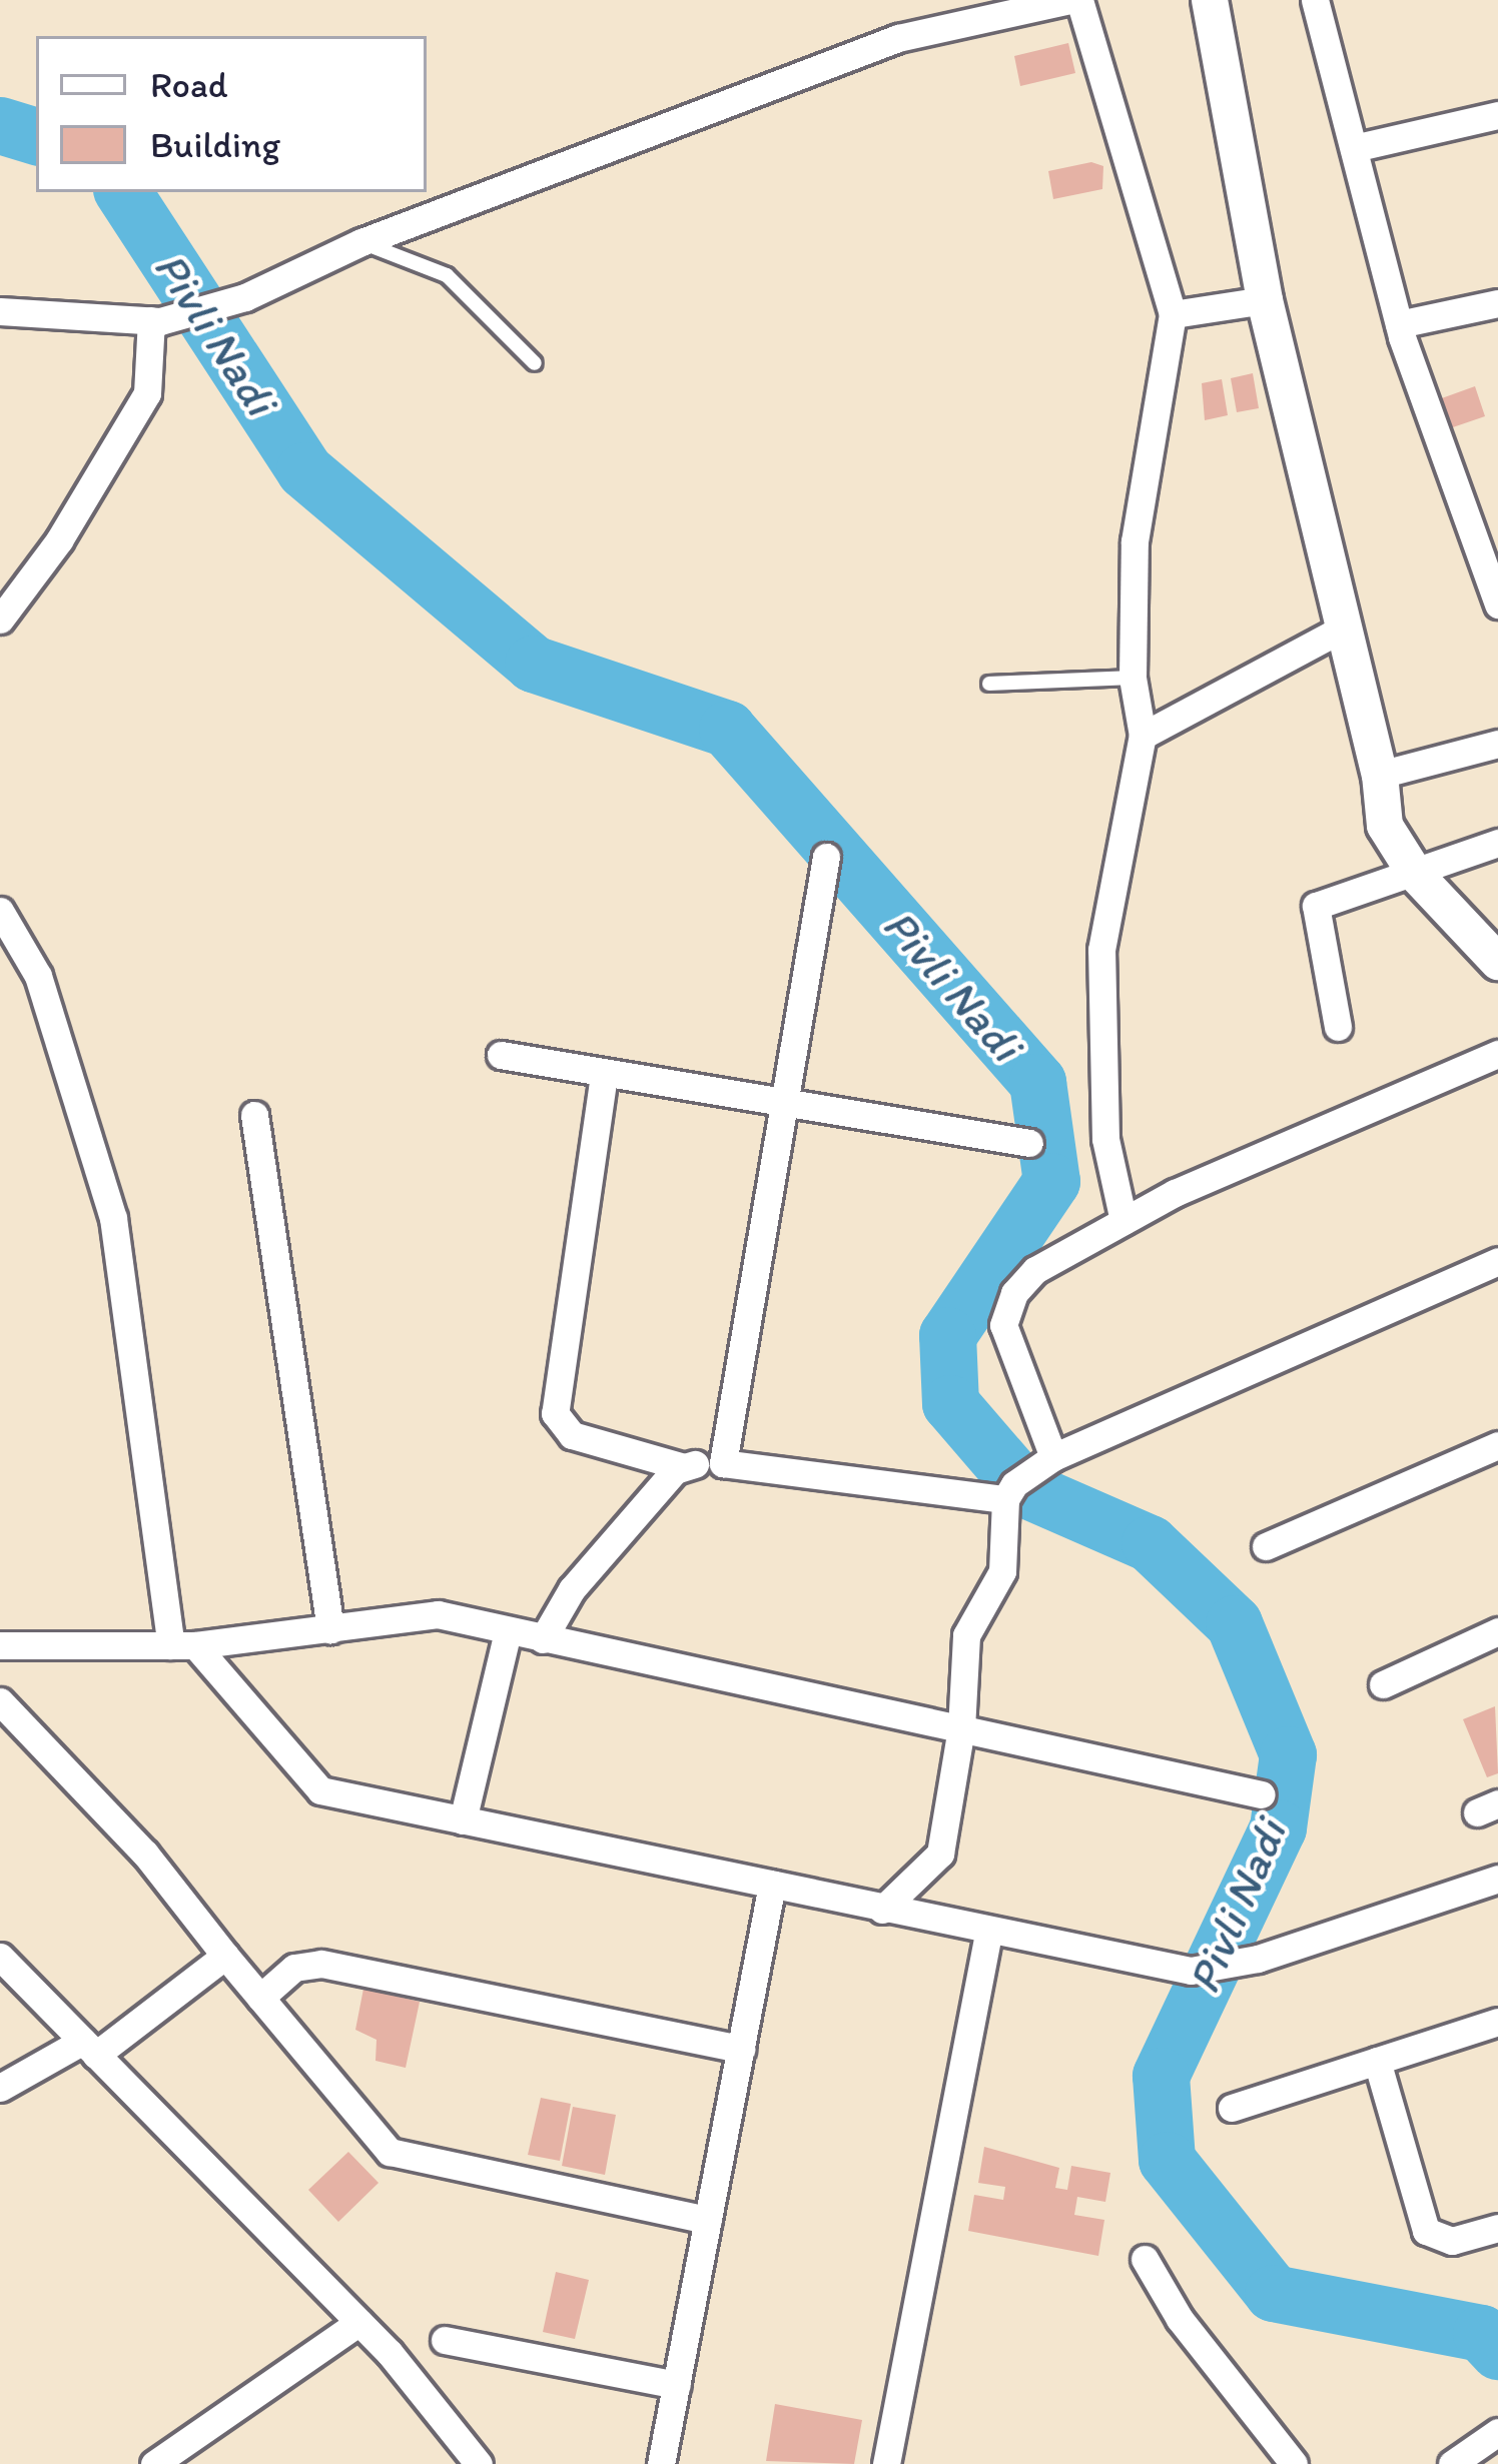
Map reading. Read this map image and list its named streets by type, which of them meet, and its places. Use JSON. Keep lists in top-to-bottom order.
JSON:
{
  "water": ["Pivli Nadi"],
  "legend": ["Road", "Building"]
}
